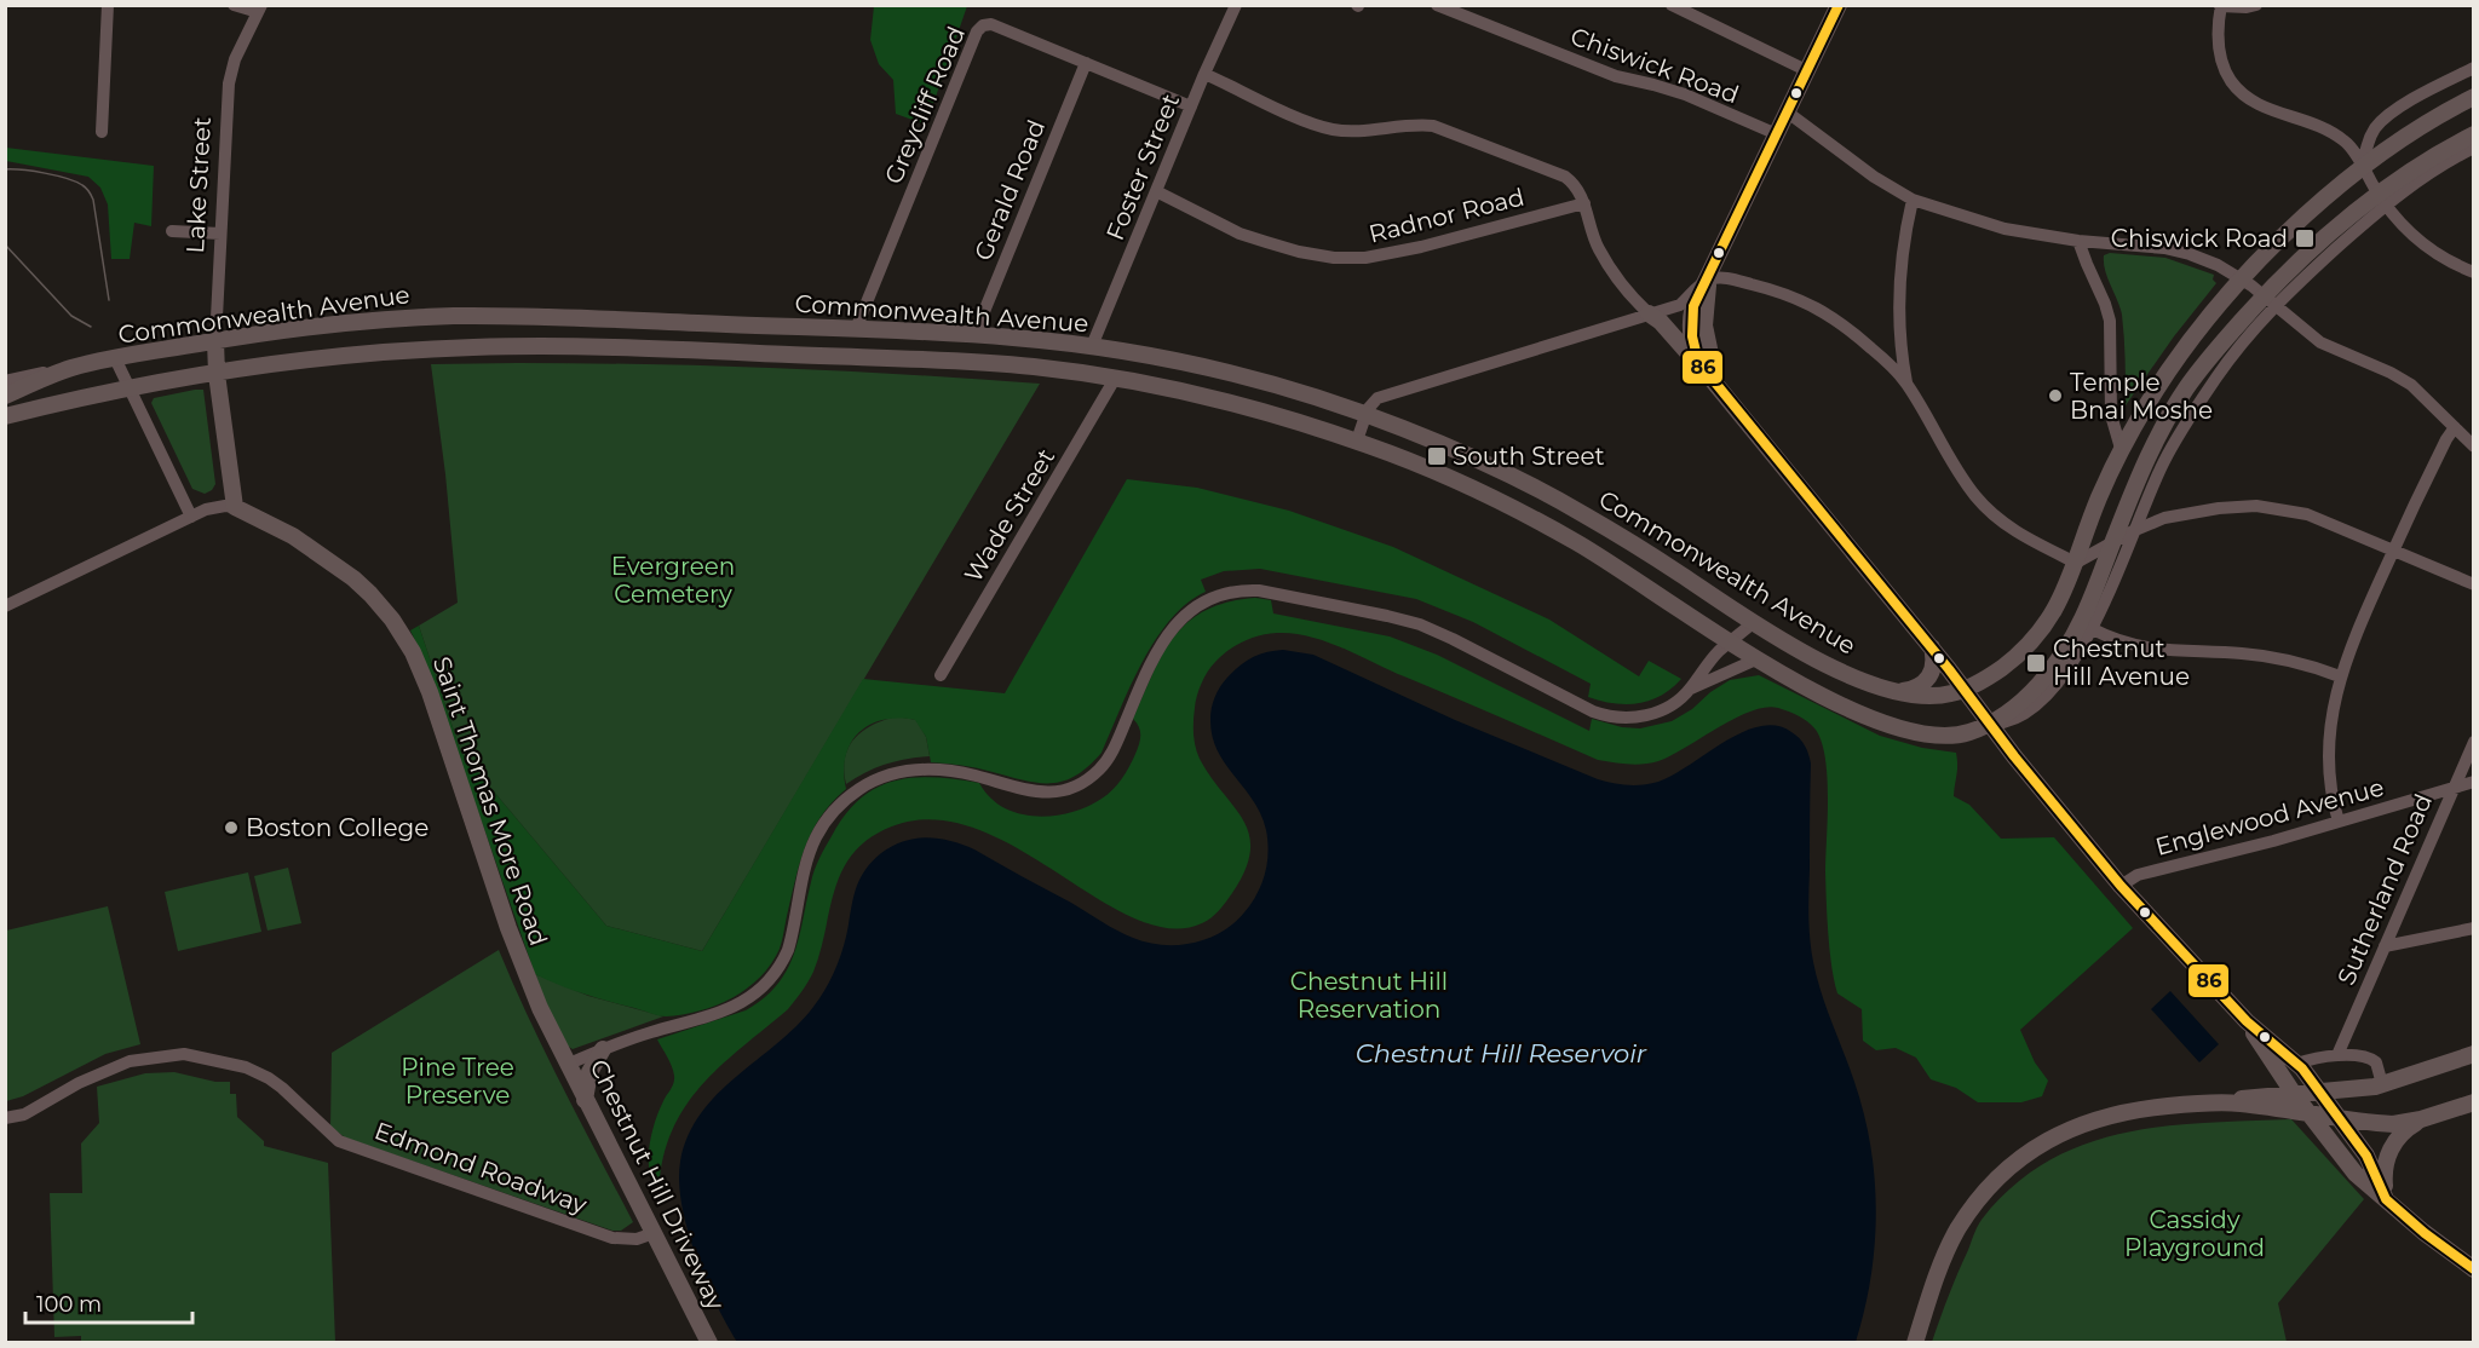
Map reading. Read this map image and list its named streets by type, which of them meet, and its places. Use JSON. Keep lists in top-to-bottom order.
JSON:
{
  "streets": {
    "main road": [
      "Lake Street",
      "Commonwealth Avenue",
      "Saint Thomas More Road",
      "Chestnut Hill Driveway"
    ],
    "street": [
      "Chiswick Road",
      "Greycliff Road",
      "Foster Street",
      "Gerald Road",
      "Radnor Road",
      "Wade Street",
      "Englewood Avenue",
      "Sutherland Road",
      "Edmond Roadway"
    ]
  },
  "crossings": [
    ["Greycliff Road", "Foster Street"],
    ["Greycliff Road", "Gerald Road"],
    ["Greycliff Road", "Commonwealth Avenue"],
    ["Foster Street", "Radnor Road"],
    ["Foster Street", "Commonwealth Avenue"],
    ["Lake Street", "Commonwealth Avenue"],
    ["Gerald Road", "Commonwealth Avenue"],
    ["Commonwealth Avenue", "Wade Street"],
    ["Commonwealth Avenue", "Chestnut Hill Driveway"],
    ["Saint Thomas More Road", "Chestnut Hill Driveway"],
    ["Englewood Avenue", "Sutherland Road"],
    ["Edmond Roadway", "Chestnut Hill Driveway"]
  ],
  "water": ["Chestnut Hill Reservoir"],
  "parks": [
    "Evergreen Cemetery",
    "Chestnut Hill Reservation",
    "Pine Tree Preserve",
    "Cassidy Playground"
  ],
  "places": {
    "transit": ["Chiswick Road", "South Street", "Chestnut Hill Avenue"],
    "other": ["Temple Bnai Moshe", "Boston College"]
  },
  "lines": ["transit line 86"],
  "scale_bar": "100 m"
}
